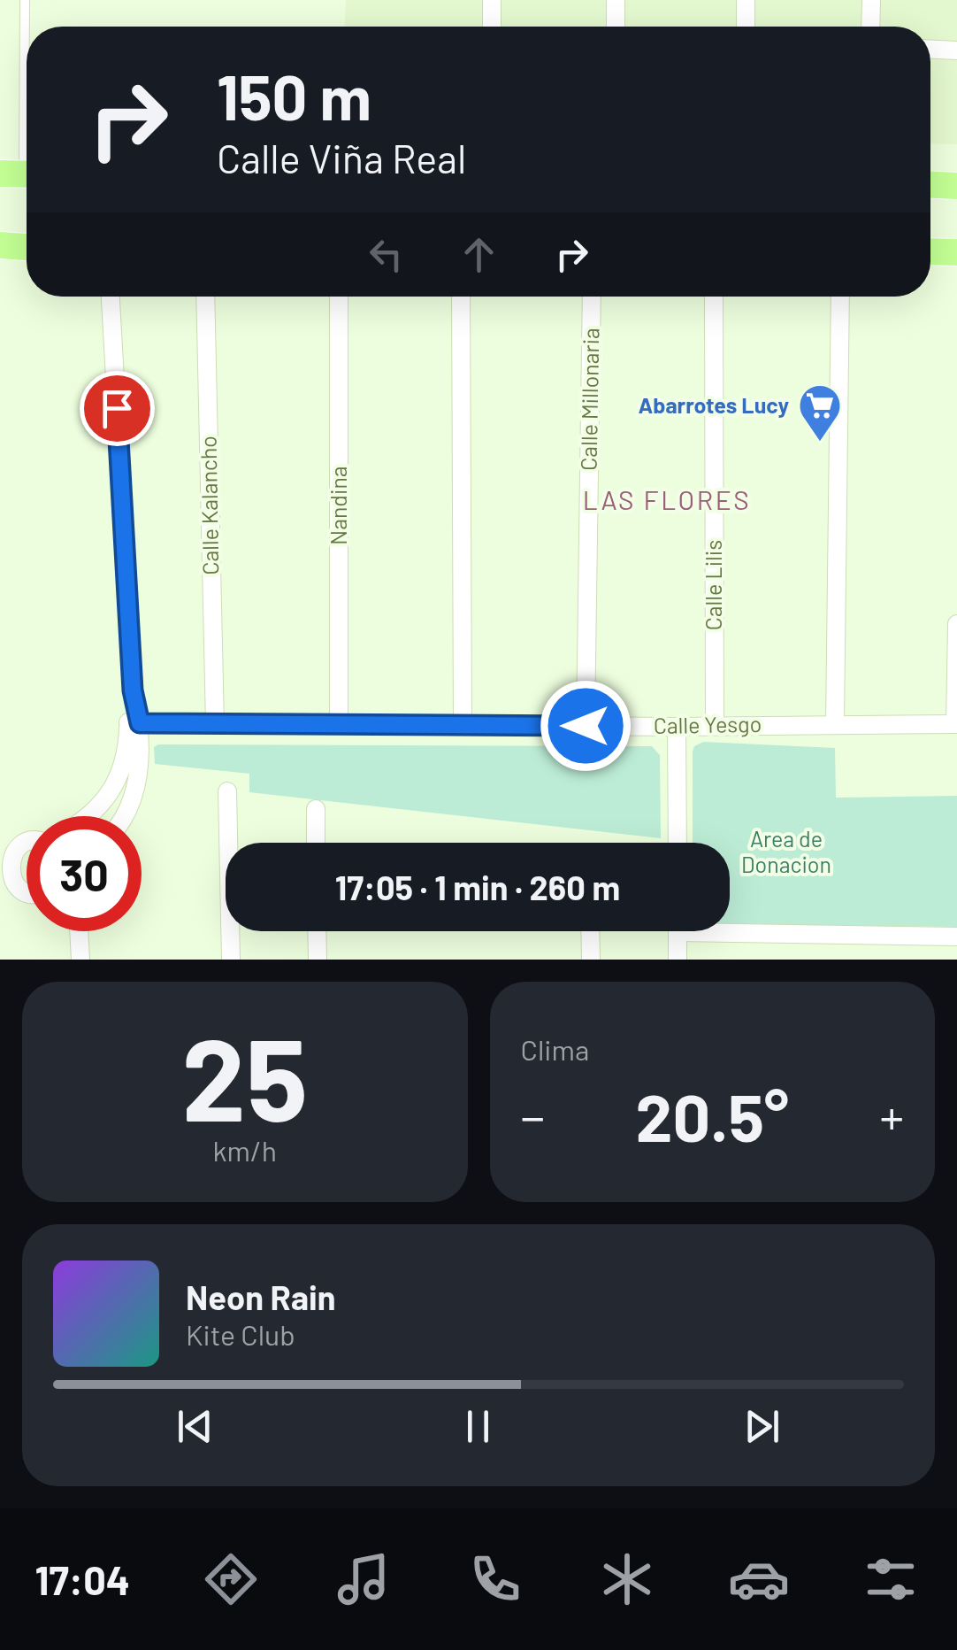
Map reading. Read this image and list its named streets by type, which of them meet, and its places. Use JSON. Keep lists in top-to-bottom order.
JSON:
{
  "streets": {
    "street": [
      "Calle Millonaria",
      "Calle Kalancho",
      "Nandina",
      "Calle Lilis",
      "Calle Yesgo"
    ]
  },
  "crossings": [
    ["Calle Millonaria", "Calle Yesgo"],
    ["Calle Kalancho", "Calle Yesgo"],
    ["Nandina", "Calle Yesgo"],
    ["Calle Lilis", "Calle Yesgo"]
  ],
  "districts": ["LAS FLORES"],
  "parks": ["Area de Donacion"],
  "places": {
    "supermarket": ["Abarrotes Lucy"]
  },
  "page": {
    "turn": ["150 m", "Calle Viña Real"],
    "limit": "30",
    "trip": "17:05 · 1 min · 260 m",
    "tile": [
      ["25", "km/h"],
      "Clima"
    ],
    "heat": ["−", "20.5°", "+"],
    "song": ["Neon Rain", "Kite Club"],
    "tabs": "17:04"
  }
}
